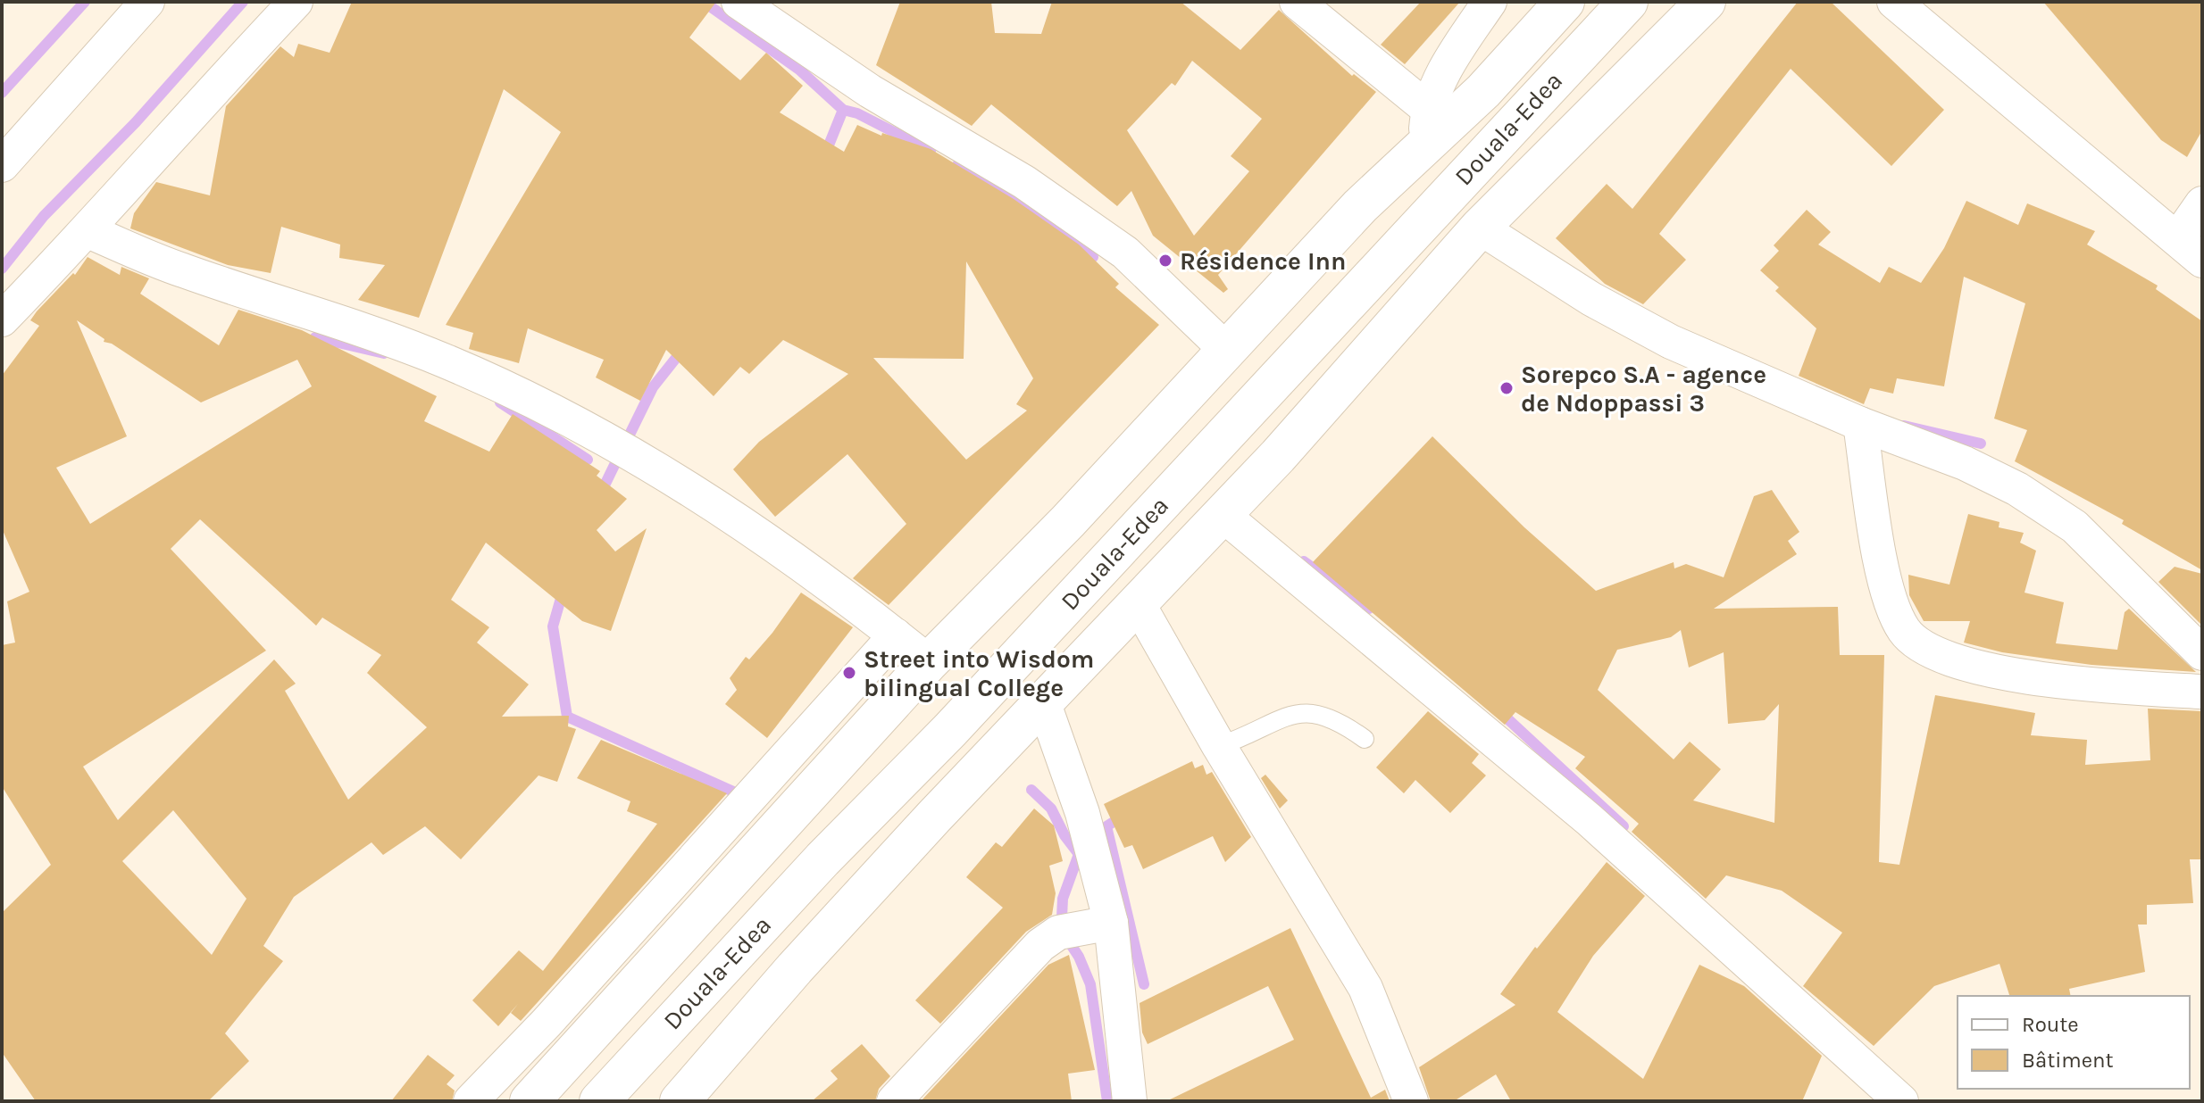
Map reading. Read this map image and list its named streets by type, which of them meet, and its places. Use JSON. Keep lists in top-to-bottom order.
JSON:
{
  "streets": {
    "main road": ["Douala-Edea"]
  },
  "places": ["Résidence Inn", "Sorepco S.A - agence de Ndoppassi 3", "Street into Wisdom bilingual College"],
  "legend": ["Route", "Bâtiment"]
}
